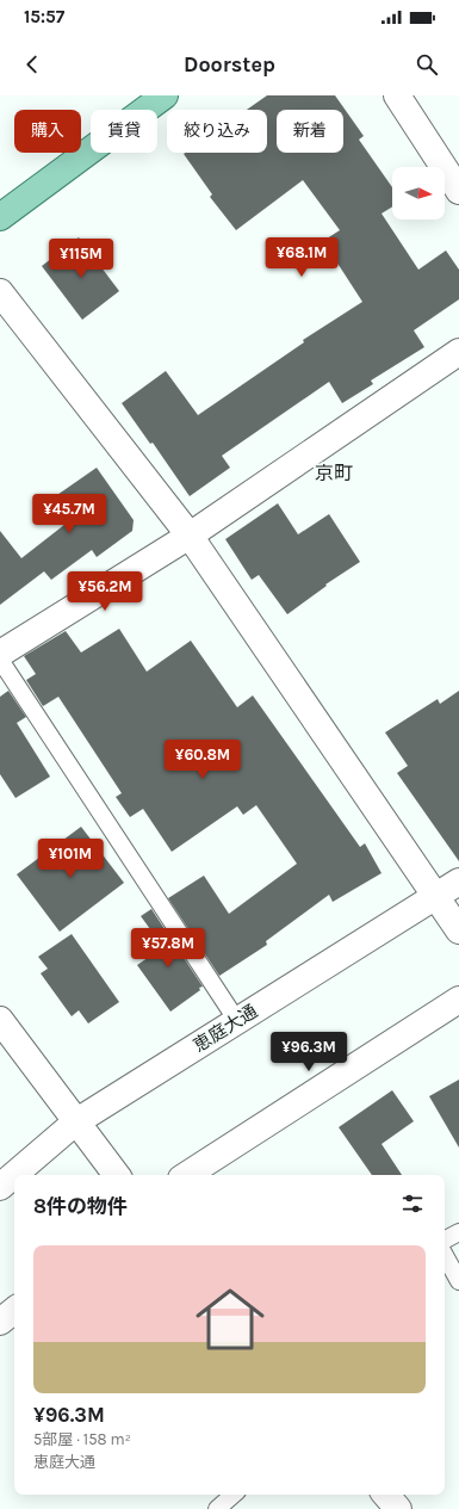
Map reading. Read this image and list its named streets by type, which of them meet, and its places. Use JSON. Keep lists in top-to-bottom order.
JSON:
{
  "streets": {
    "street": ["恵庭大通"]
  },
  "districts": ["京町"],
  "north": "right",
  "page": {
    "status": "15:57",
    "header": "Doorstep",
    "chip": [
      "購入",
      "賃貸",
      "絞り込み",
      "新着"
    ],
    "price": [
      "¥68.1M",
      "¥115M",
      "¥45.7M",
      "¥56.2M",
      "¥60.8M",
      "¥101M",
      "¥57.8M",
      "¥96.3M"
    ],
    "heading": "8件の物件",
    "list": [
      {
        "name": "¥96.3M",
        "note": "5部屋 · 158 m² · 恵庭大通"
      }
    ]
  }
}
